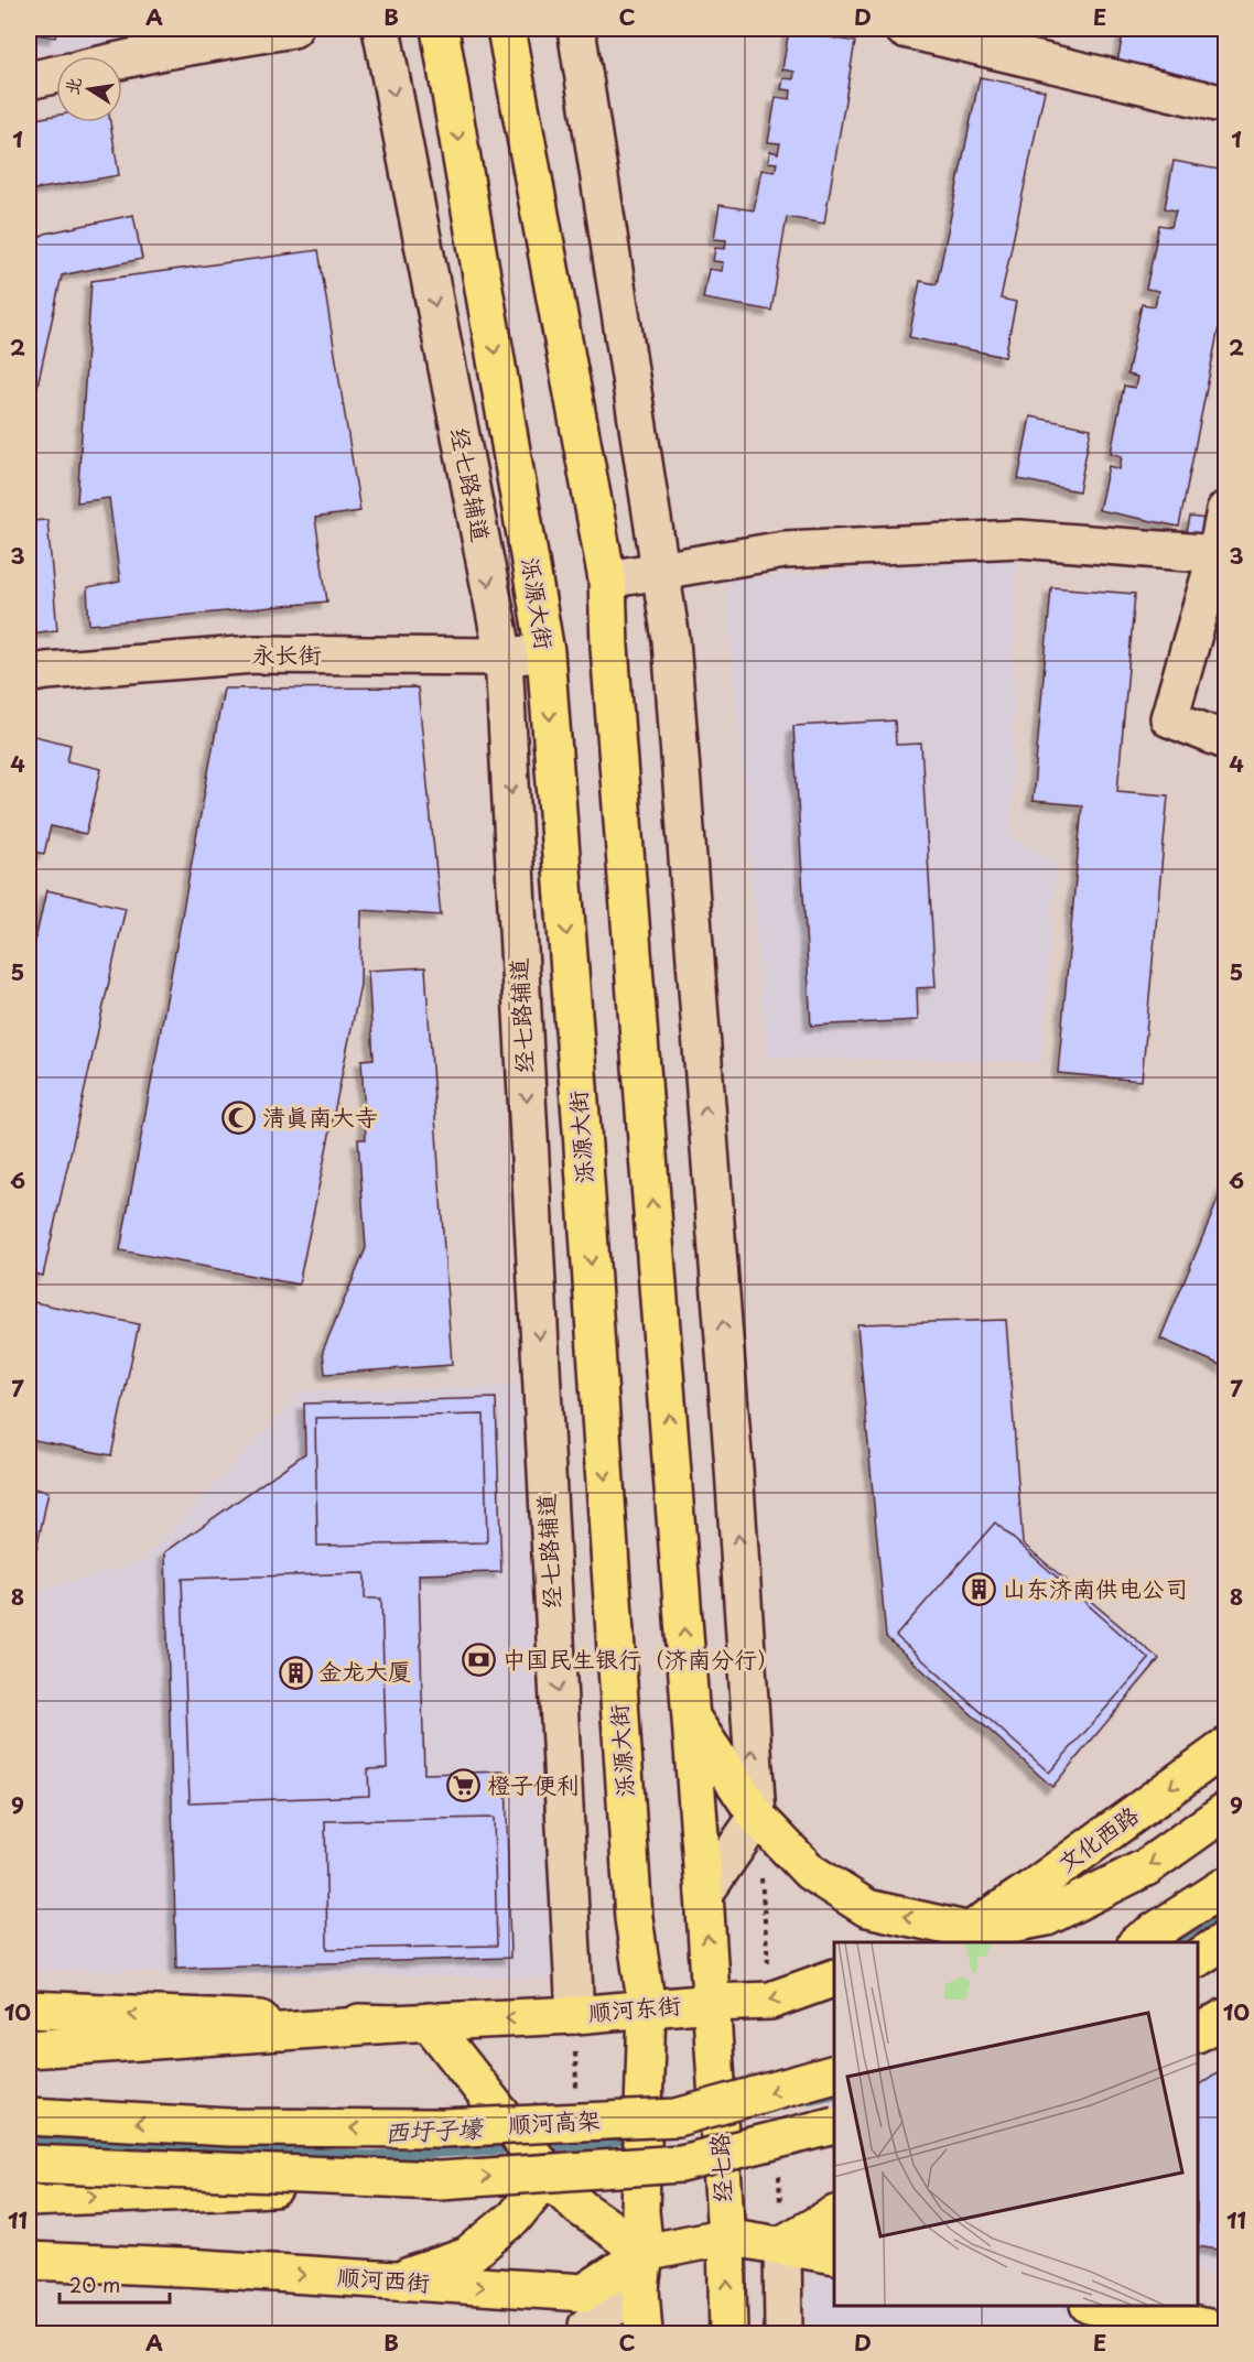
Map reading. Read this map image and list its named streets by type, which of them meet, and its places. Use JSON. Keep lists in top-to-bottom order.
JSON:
{
  "streets": {
    "main road": [
      "泺源大街",
      "文化西路",
      "顺河东街",
      "顺河高架",
      "经七路",
      "顺河西街"
    ],
    "street": ["经七路辅道", "永长街"]
  },
  "crossings": [
    ["经七路辅道", "永长街"],
    ["经七路辅道", "顺河东街"],
    ["泺源大街", "永长街"],
    ["泺源大街", "顺河东街"],
    ["泺源大街", "顺河西街"],
    ["顺河东街", "经七路"],
    ["经七路", "顺河西街"]
  ],
  "water": ["西圩子壕"],
  "places": {
    "mosque": ["清真南大寺"],
    "building": ["山东济南供电公司", "金龙大厦"],
    "bank": ["中国民生银行（济南分行）"],
    "supermarket": ["橙子便利"]
  },
  "scale_bar": "20 m",
  "north": "left",
  "grid": {
    "columns": [
      "A",
      "B",
      "C",
      "D",
      "E"
    ],
    "rows": [
      "1",
      "2",
      "3",
      "4",
      "5",
      "6",
      "7",
      "8",
      "9",
      "10",
      "11"
    ]
  }
}
